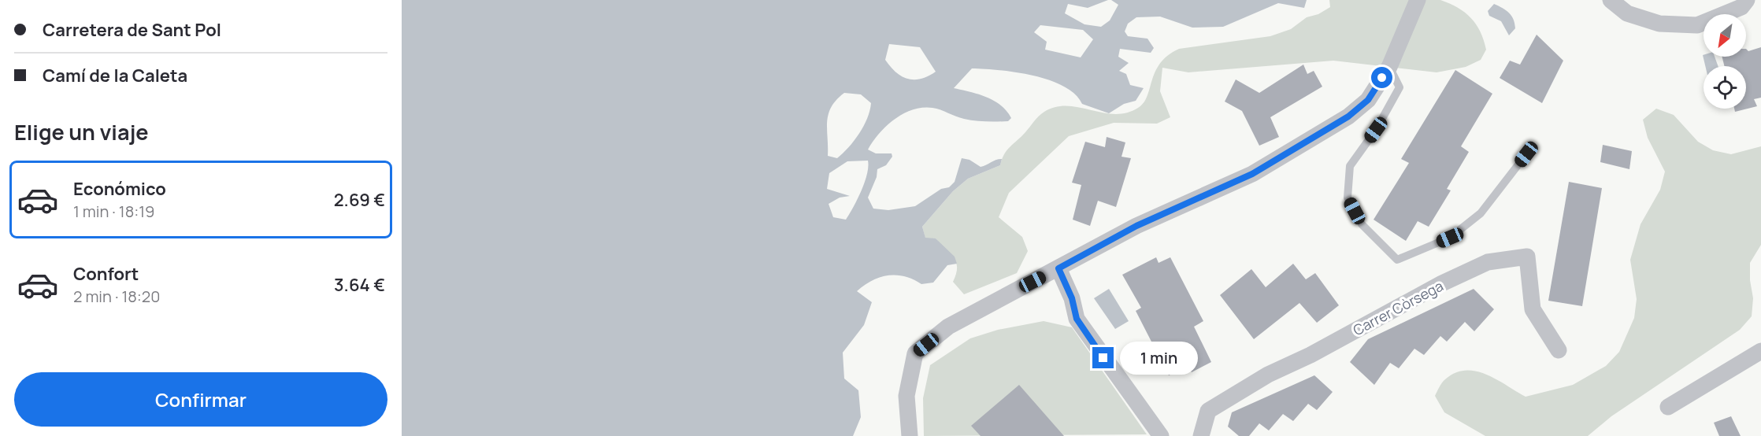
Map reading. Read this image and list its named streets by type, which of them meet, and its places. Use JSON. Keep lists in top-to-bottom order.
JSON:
{
  "streets": {
    "street": ["Carrer Còrsega"]
  },
  "north": "bottom left",
  "page": {
    "banner": ["Carretera de Sant Pol", "Camí de la Caleta"],
    "heading": "Elige un viaje",
    "list": [
      {
        "name": "Económico",
        "note": "1 min · 18:19",
        "value": "2.69 €"
      },
      {
        "name": "Confort",
        "note": "2 min · 18:20",
        "value": "3.64 €"
      }
    ],
    "bubble": "1 min",
    "buttons": "Confirmar"
  }
}
